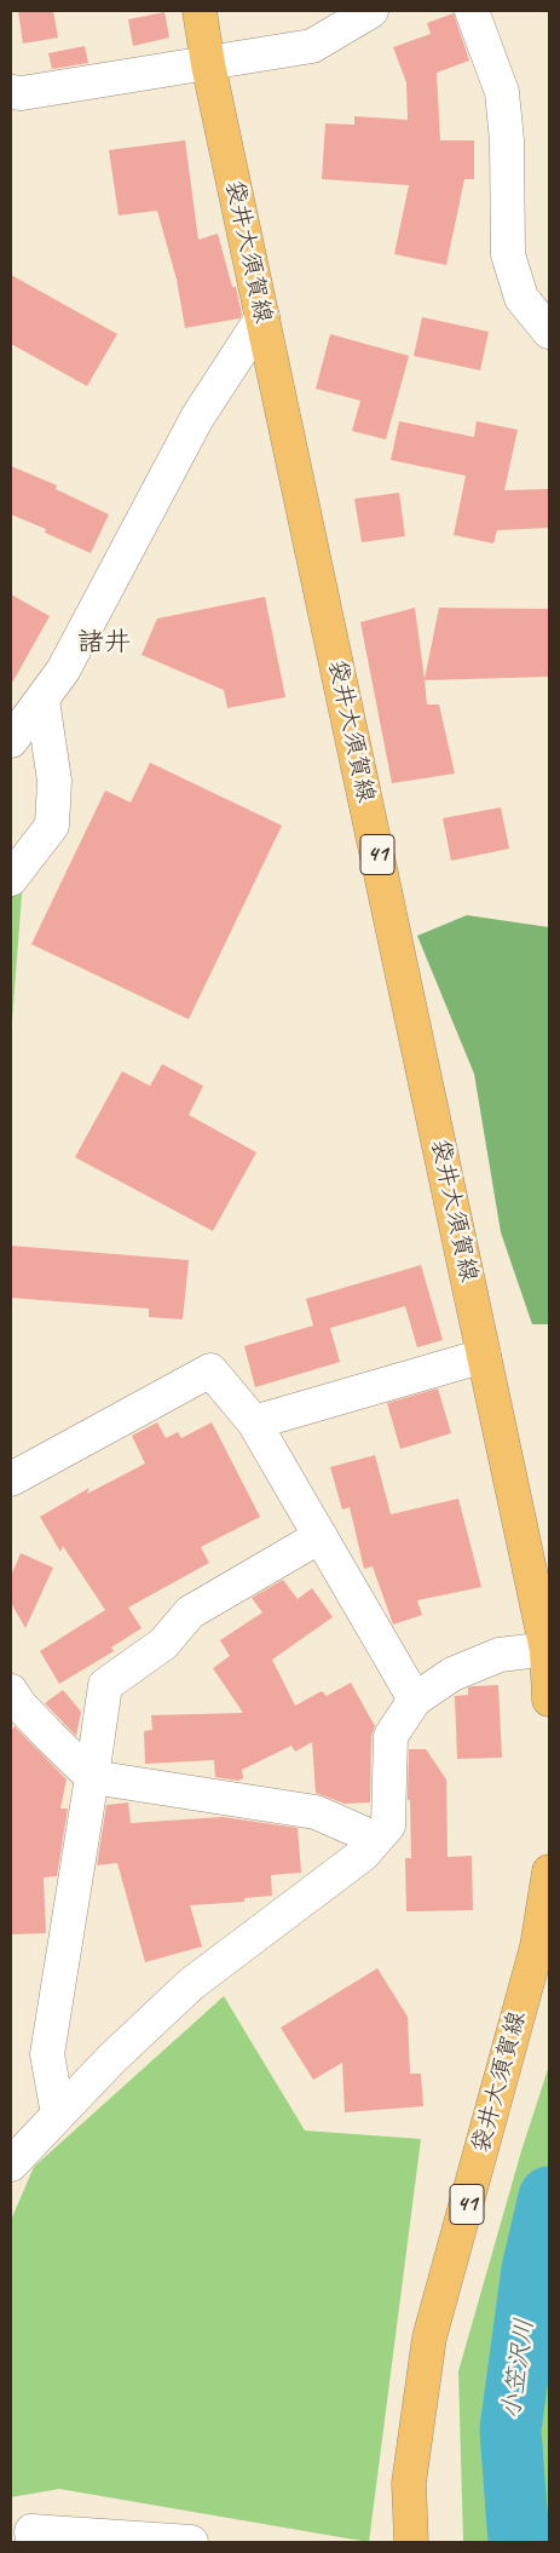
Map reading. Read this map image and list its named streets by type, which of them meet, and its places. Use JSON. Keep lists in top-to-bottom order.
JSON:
{
  "streets": {
    "main road": ["袋井大須賀線", "41"]
  },
  "districts": ["諸井"],
  "water": ["小笠沢川"]
}
